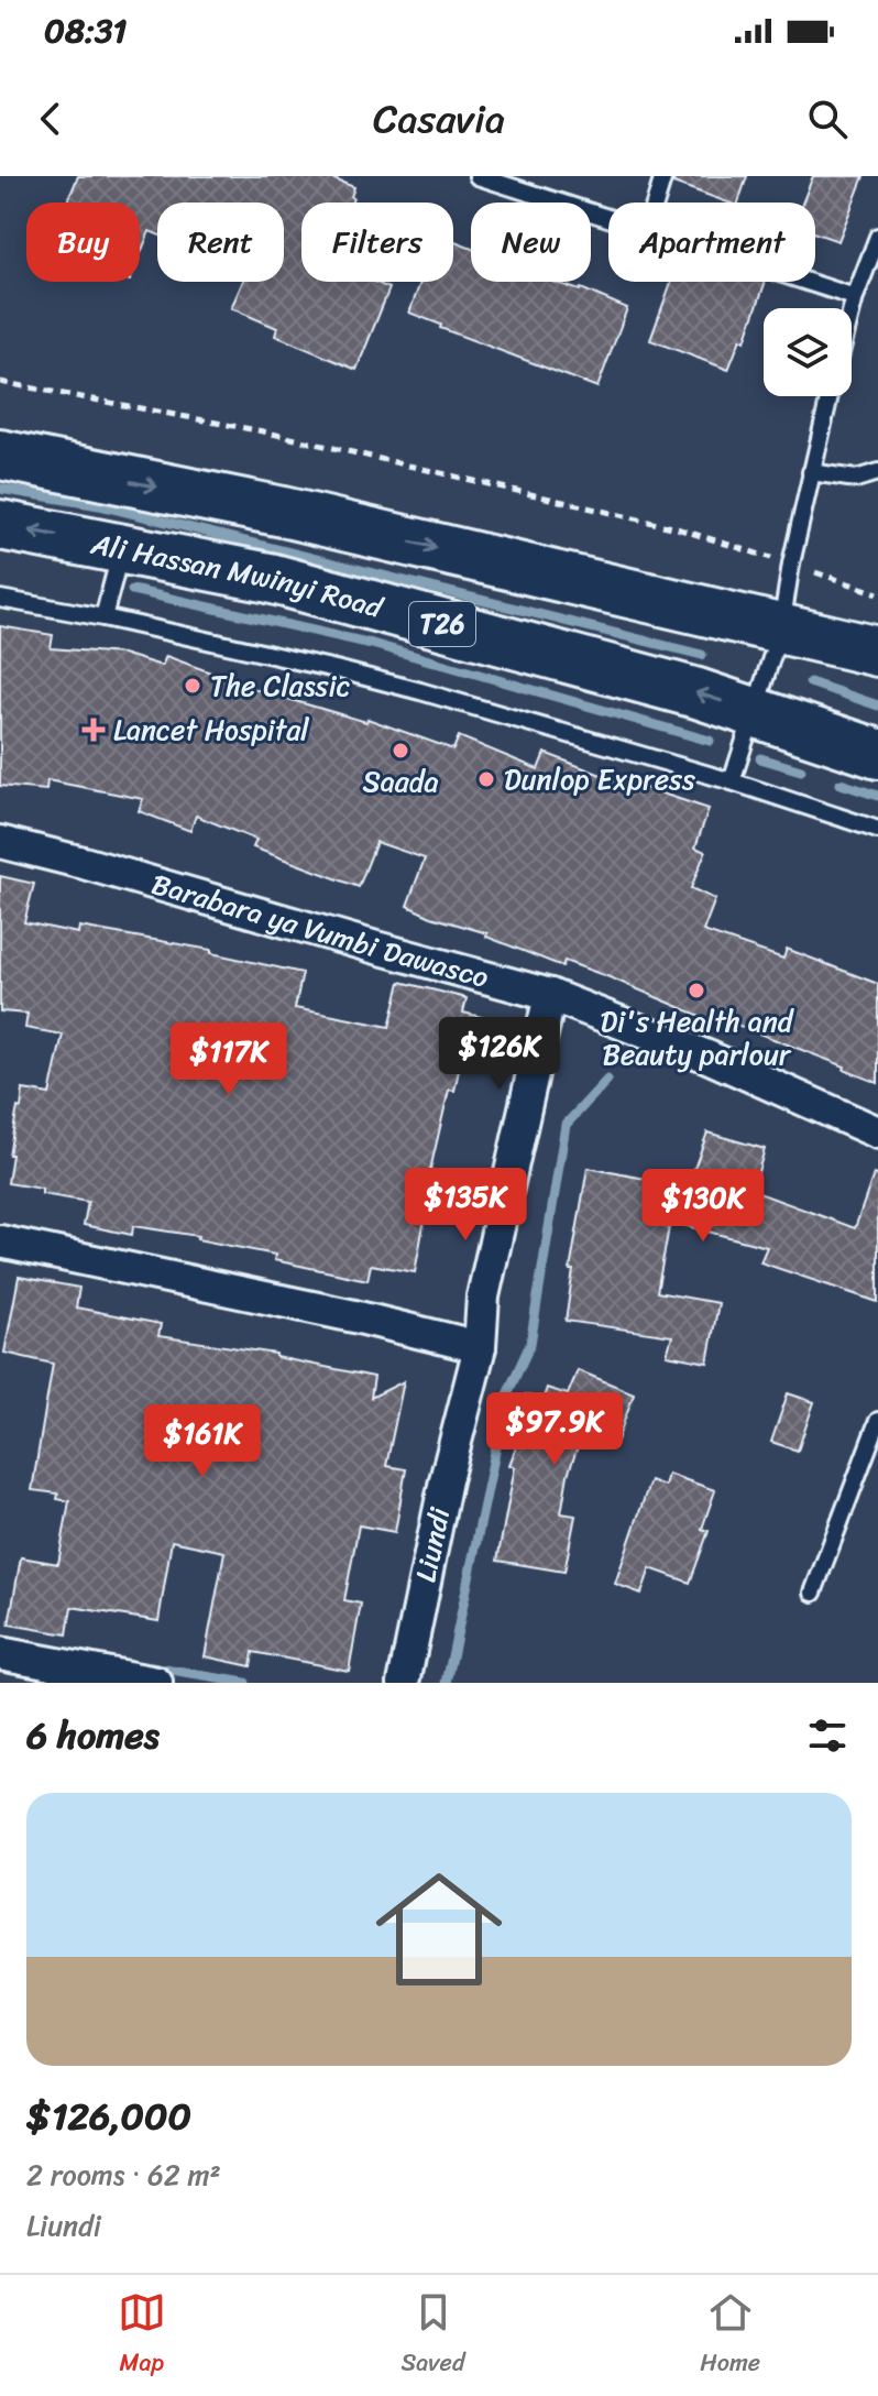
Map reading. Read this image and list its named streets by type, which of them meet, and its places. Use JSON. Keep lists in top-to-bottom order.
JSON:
{
  "streets": {
    "highway": ["Ali Hassan Mwinyi Road", "T26"],
    "street": ["Barabara ya Vumbi Dawasco", "Liundi"]
  },
  "crossings": [
    ["Barabara ya Vumbi Dawasco", "Liundi"]
  ],
  "places": {
    "other": [
      "The Classic",
      "Saada",
      "Dunlop Express",
      "Di's Health and Beauty parlour"
    ],
    "health": ["Lancet Hospital"]
  },
  "page": {
    "status": "08:31",
    "header": "Casavia",
    "chip": [
      "Buy",
      "Rent",
      "Filters",
      "New",
      "Apartment"
    ],
    "price": [
      "$126K",
      "$117K",
      "$135K",
      "$130K",
      "$97.9K",
      "$161K"
    ],
    "heading": "6 homes",
    "list": [
      {
        "name": "$126,000",
        "note": "2 rooms · 62 m² · Liundi"
      }
    ],
    "tabs": ["Map", "Saved", "Home"]
  }
}
